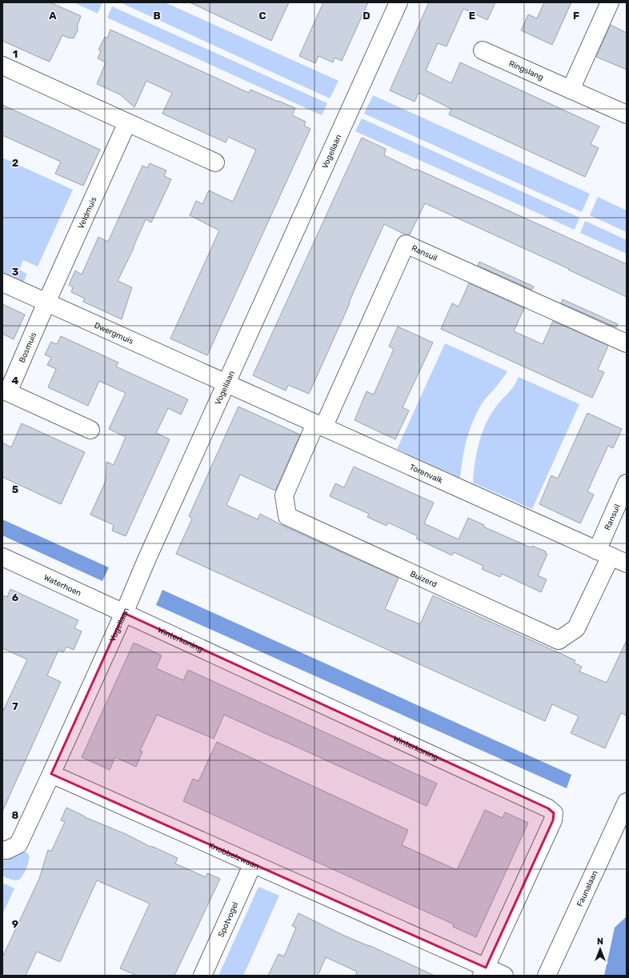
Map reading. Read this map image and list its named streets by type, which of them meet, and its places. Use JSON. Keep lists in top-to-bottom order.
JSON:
{
  "streets": {
    "street": [
      "Ringslang",
      "Vogellaan",
      "Veldmuis",
      "Ransuil",
      "Dwergmuis",
      "Bosmuis",
      "Torenvalk",
      "Buizerd",
      "Waterhoen",
      "Winterkoning",
      "Knobbelzwaan",
      "Faunalaan",
      "Spotvogel"
    ]
  },
  "crossings": [
    ["Vogellaan", "Dwergmuis"],
    ["Vogellaan", "Torenvalk"],
    ["Vogellaan", "Waterhoen"],
    ["Vogellaan", "Winterkoning"],
    ["Vogellaan", "Knobbelzwaan"],
    ["Veldmuis", "Dwergmuis"],
    ["Veldmuis", "Bosmuis"],
    ["Ransuil", "Torenvalk"],
    ["Ransuil", "Buizerd"],
    ["Dwergmuis", "Bosmuis"],
    ["Dwergmuis", "Torenvalk"],
    ["Torenvalk", "Buizerd"],
    ["Waterhoen", "Winterkoning"],
    ["Winterkoning", "Knobbelzwaan"],
    ["Knobbelzwaan", "Spotvogel"]
  ],
  "north": "top",
  "grid": {
    "columns": [
      "A",
      "B",
      "C",
      "D",
      "E",
      "F"
    ],
    "rows": [
      "1",
      "2",
      "3",
      "4",
      "5",
      "6",
      "7",
      "8",
      "9"
    ]
  }
}
